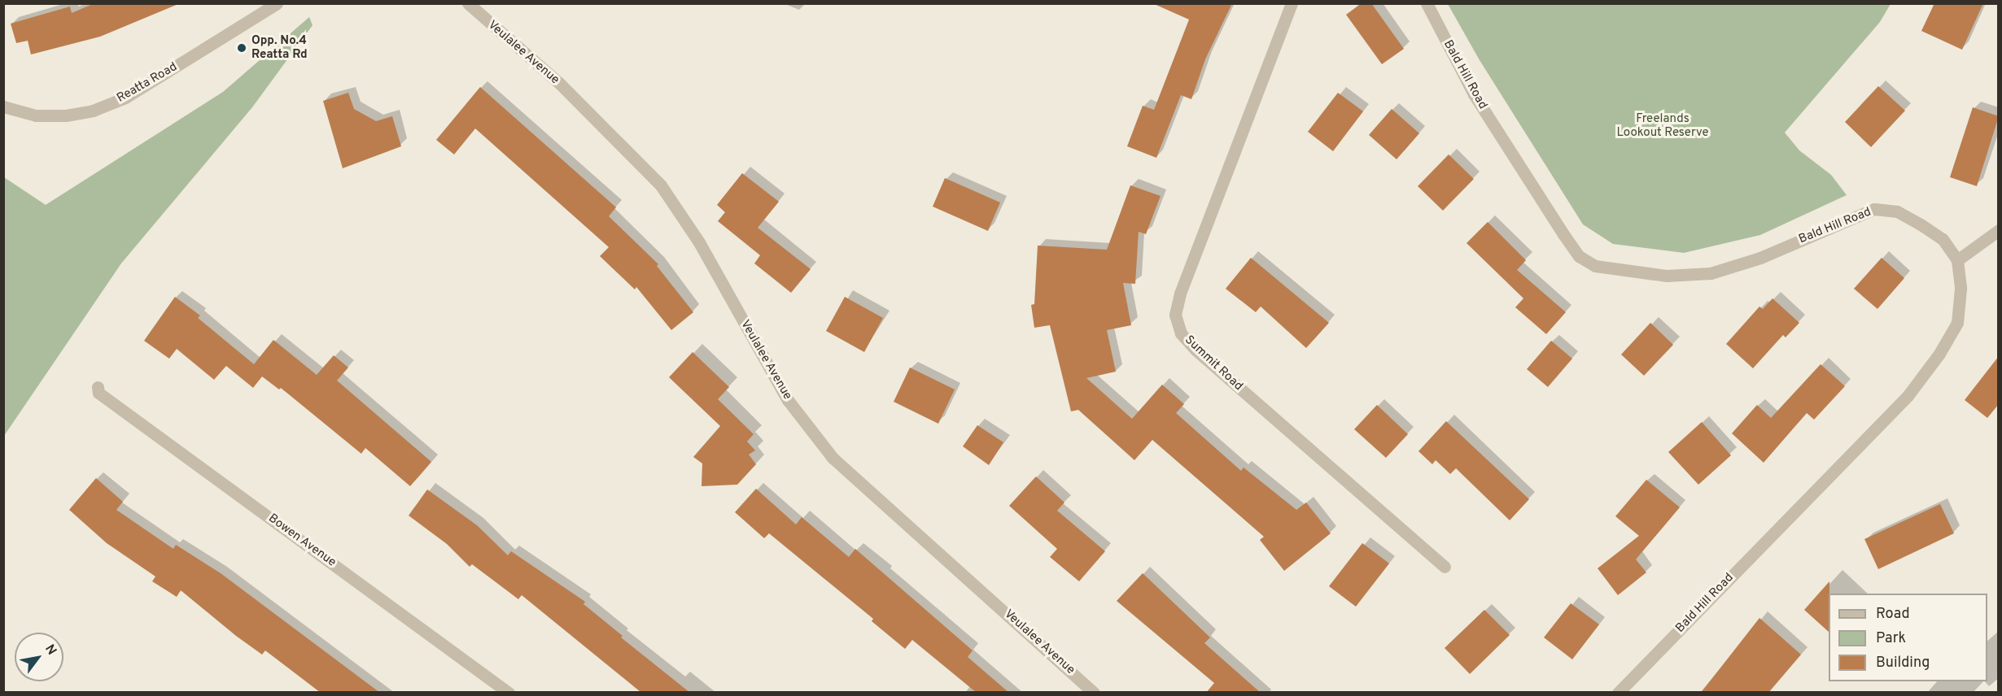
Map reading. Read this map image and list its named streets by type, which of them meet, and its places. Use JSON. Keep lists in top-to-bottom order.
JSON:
{
  "streets": {
    "street": [
      "Veulalee Avenue",
      "Bald Hill Road",
      "Reatta Road",
      "Summit Road",
      "Bowen Avenue"
    ]
  },
  "parks": ["Freelands Lookout Reserve"],
  "places": ["Opp. No.4 Reatta Rd"],
  "legend": ["Road", "Park", "Building"],
  "north": "top right"
}
